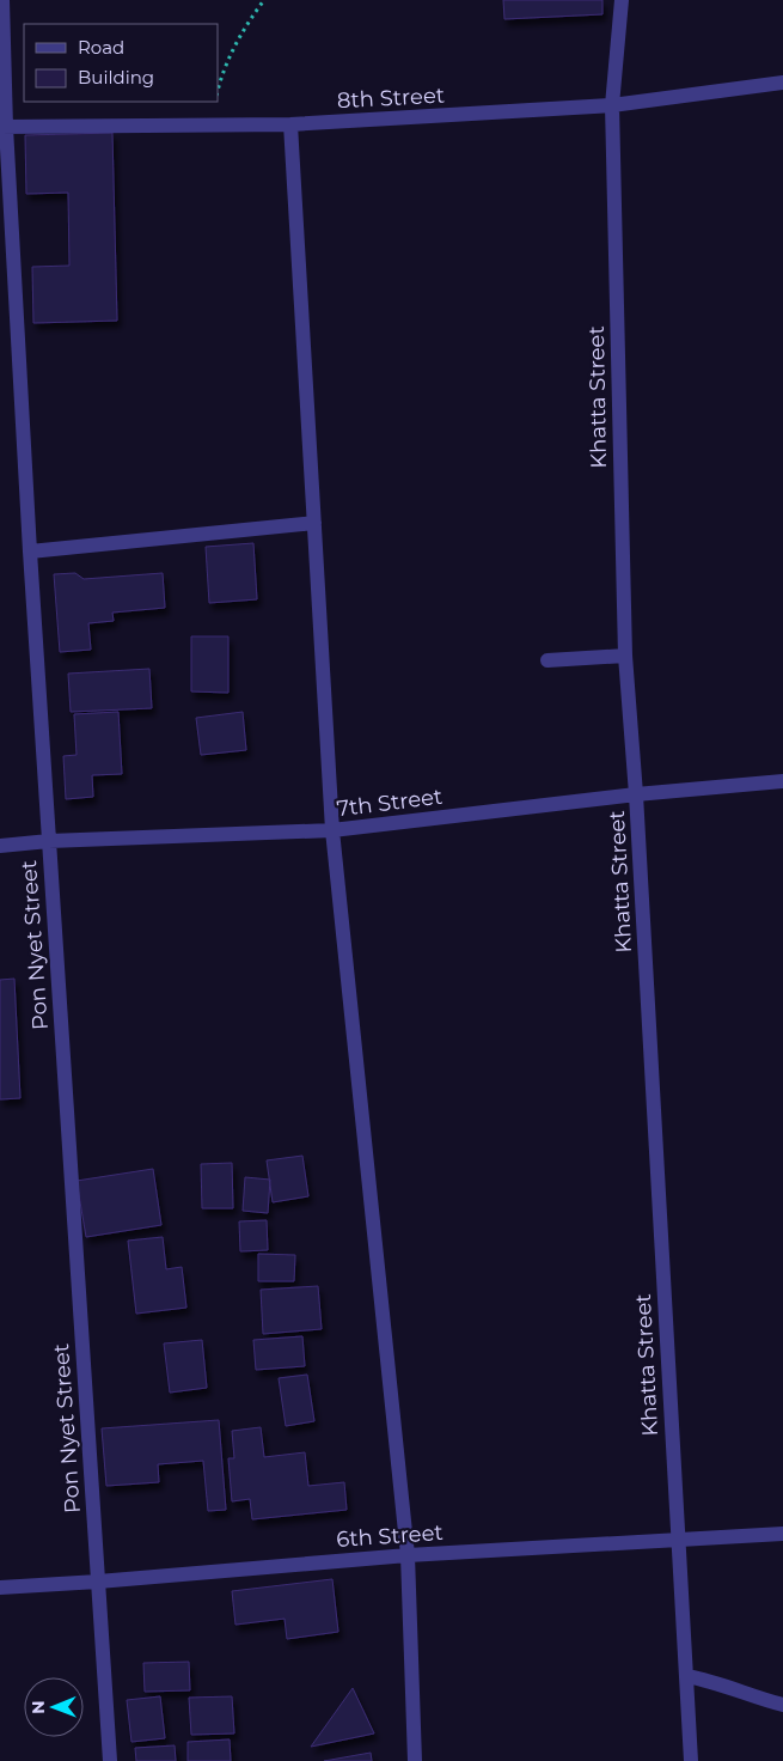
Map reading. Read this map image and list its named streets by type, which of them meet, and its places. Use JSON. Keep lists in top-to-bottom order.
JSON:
{
  "streets": {
    "street": [
      "8th Street",
      "Khatta Street",
      "7th Street",
      "Pon Nyet Street",
      "6th Street"
    ]
  },
  "crossings": [
    ["8th Street", "Khatta Street"],
    ["8th Street", "Pon Nyet Street"],
    ["Khatta Street", "7th Street"],
    ["Khatta Street", "6th Street"],
    ["7th Street", "Pon Nyet Street"],
    ["Pon Nyet Street", "6th Street"]
  ],
  "legend": ["Road", "Building"],
  "north": "left"
}
